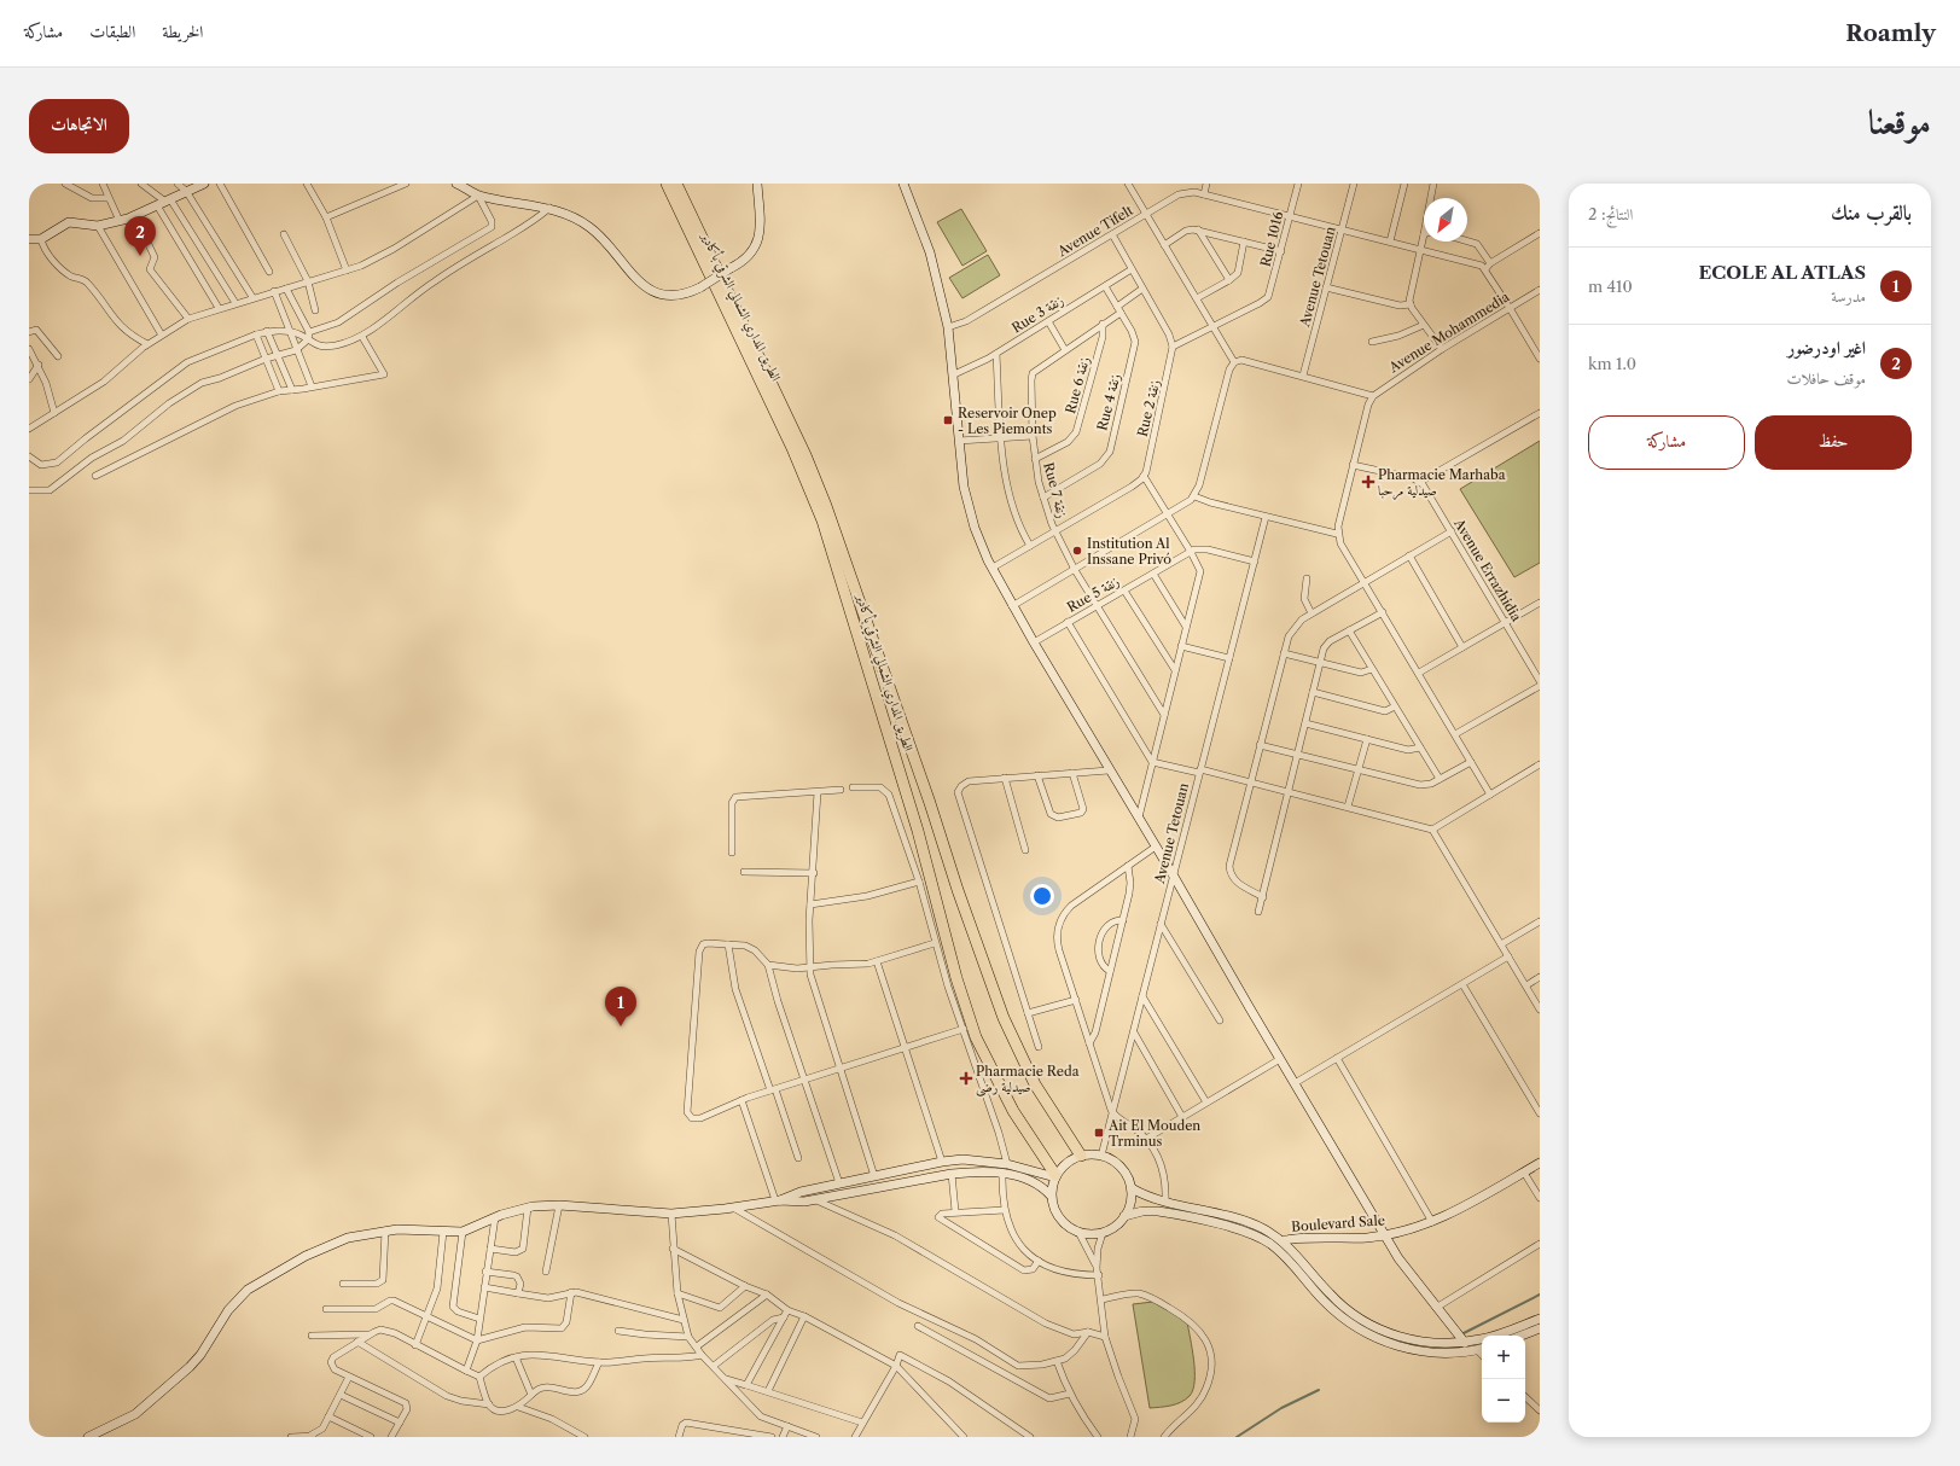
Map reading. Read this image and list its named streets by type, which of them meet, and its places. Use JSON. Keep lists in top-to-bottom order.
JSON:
{
  "streets": {
    "highway": ["الطريق المداري الشمالي الشرقي بأكادير"],
    "street": [
      "Avenue Tifelt",
      "Rue 1016",
      "Avenue Tetouan",
      "Rue 3 زنقة",
      "Avenue Mohammedia",
      "Rue 6 زنقة",
      "Rue 4 زنقة",
      "Rue 2 زنقة",
      "Rue 7 زنقة",
      "Avenue Errazhidia",
      "Rue 5 زنقة",
      "Boulevard Sale"
    ]
  },
  "crossings": [
    ["Avenue Tifelt", "Rue 1016"],
    ["Avenue Tifelt", "Avenue Tetouan"],
    ["Avenue Tetouan", "الطريق المداري الشمالي الشرقي بأكادير"],
    ["Avenue Tetouan", "Boulevard Sale"],
    ["الطريق المداري الشمالي الشرقي بأكادير", "Boulevard Sale"],
    ["Rue 3 زنقة", "Rue 4 زنقة"],
    ["Rue 6 زنقة", "Rue 7 زنقة"],
    ["Rue 4 زنقة", "Rue 7 زنقة"]
  ],
  "places": {
    "transit": ["Reservoir Onep - Les Piemonts", "Ait El Mouden Trminus"],
    "health": ["Pharmacie Marhaba صيدلية مرحبا", "Pharmacie Reda صيدلية رضى"],
    "other": ["Institution Al Inssane Privó"]
  },
  "north": "bottom left",
  "page": {
    "header": "Roamly",
    "nav": ["الخريطة", "الطبقات", "مشاركة"],
    "title": "موقعنا",
    "buttons": [
      "الاتجاهات",
      ["حفظ", "مشاركة"]
    ],
    "heading": ["بالقرب منك", "النتائج: 2"],
    "pins": ["2", "1"],
    "list": [
      {
        "mark": "1",
        "name": "ECOLE AL ATLAS",
        "note": "مدرسة",
        "value": "410 m"
      },
      {
        "mark": "2",
        "name": "اغير اودرضور",
        "note": "موقف حافلات",
        "value": "1.0 km"
      }
    ],
    "map_buttons": ["+", "−"]
  }
}
